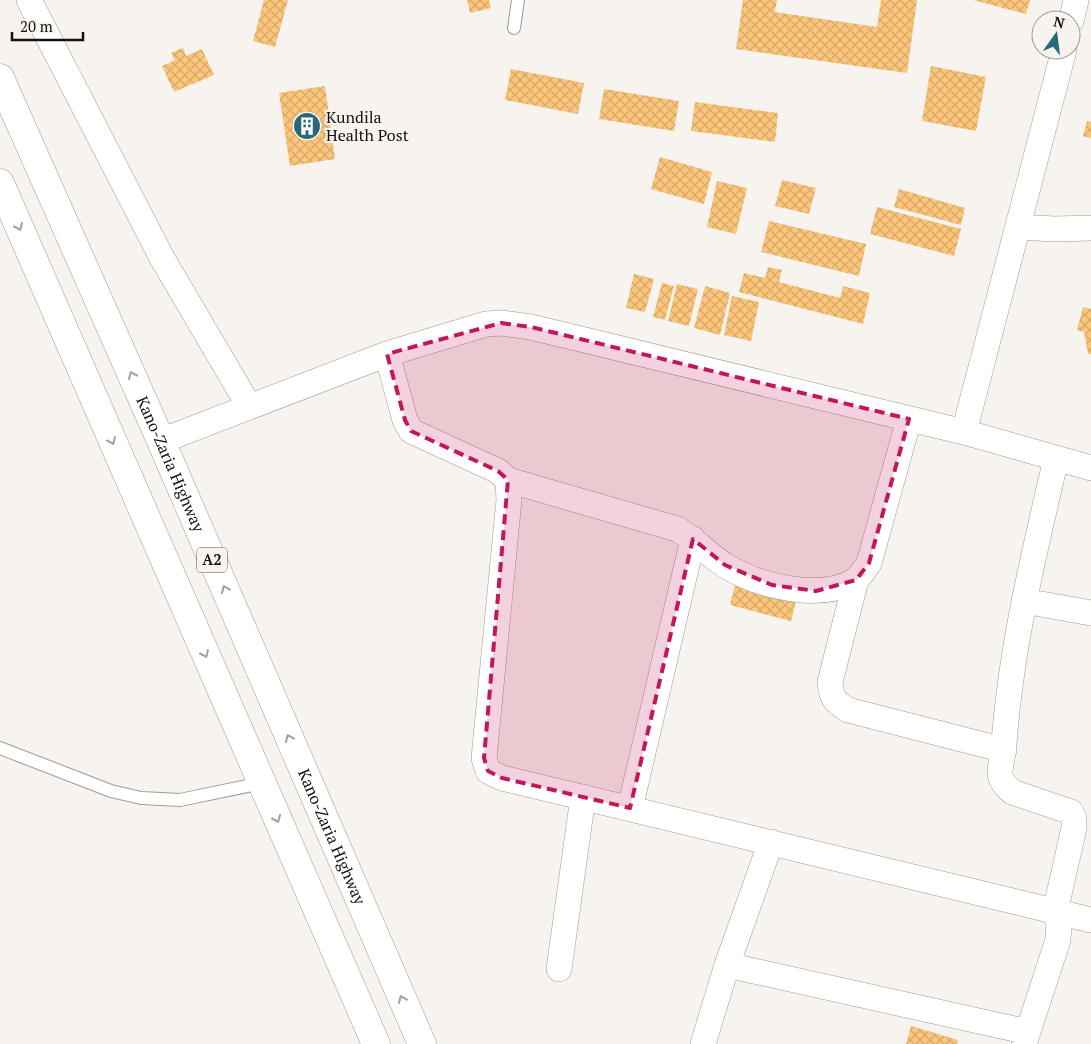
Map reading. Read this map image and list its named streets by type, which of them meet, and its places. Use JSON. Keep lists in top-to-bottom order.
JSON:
{
  "streets": {
    "highway": ["Kano-Zaria Highway", "A2"]
  },
  "places": {
    "building": ["Kundila Health Post"]
  },
  "scale_bar": "20 m",
  "north": "top"
}
